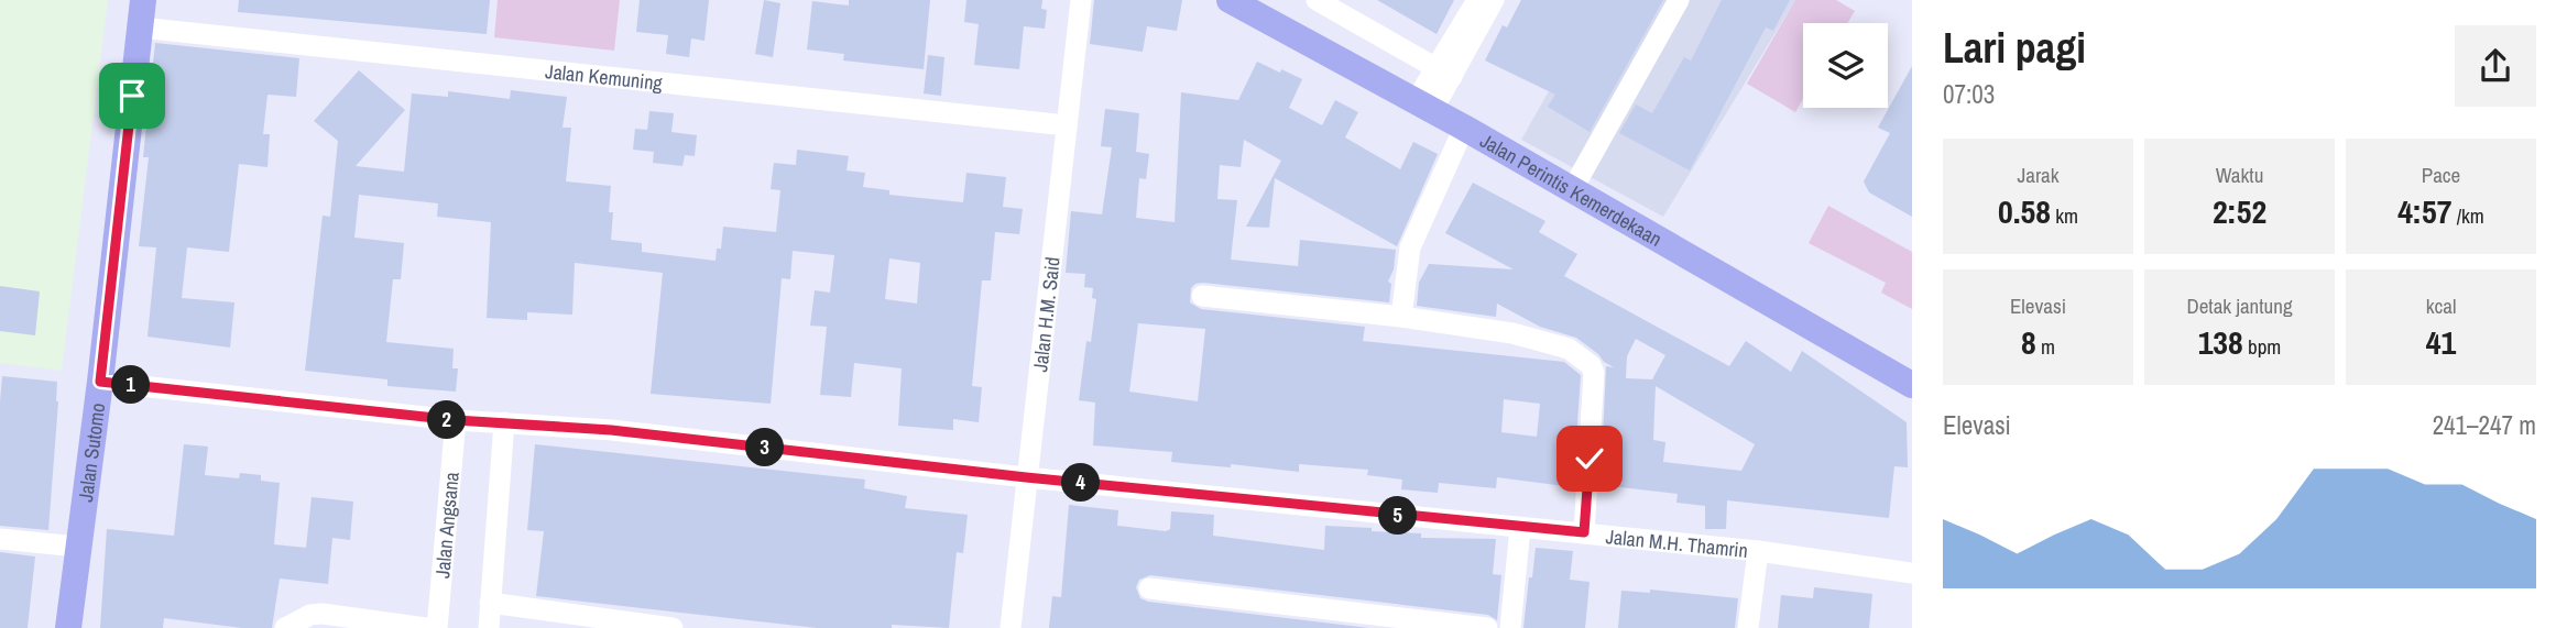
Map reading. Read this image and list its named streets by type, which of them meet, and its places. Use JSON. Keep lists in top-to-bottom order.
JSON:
{
  "streets": {
    "main road": ["Jalan Perintis Kemerdekaan", "Jalan Sutomo"],
    "street": [
      "Jalan Kemuning",
      "Jalan H.M. Said",
      "Jalan Angsana",
      "Jalan M.H. Thamrin"
    ]
  },
  "crossings": [
    ["Jalan Kemuning", "Jalan H.M. Said"],
    ["Jalan Kemuning", "Jalan Sutomo"],
    ["Jalan H.M. Said", "Jalan M.H. Thamrin"],
    ["Jalan Sutomo", "Jalan M.H. Thamrin"],
    ["Jalan Angsana", "Jalan M.H. Thamrin"]
  ],
  "page": {
    "heading": ["Lari pagi", "07:03"],
    "stats": [
      ["Jarak", "0.58 km"],
      ["Waktu", "2:52"],
      ["Pace", "4:57 /km"],
      ["Elevasi", "8 m"],
      ["Detak jantung", "138 bpm"],
      ["kcal", "41"]
    ],
    "pins": [
      "1",
      "2",
      "3",
      "4",
      "5"
    ],
    "chart": ["Elevasi", "241–247 m"]
  }
}
